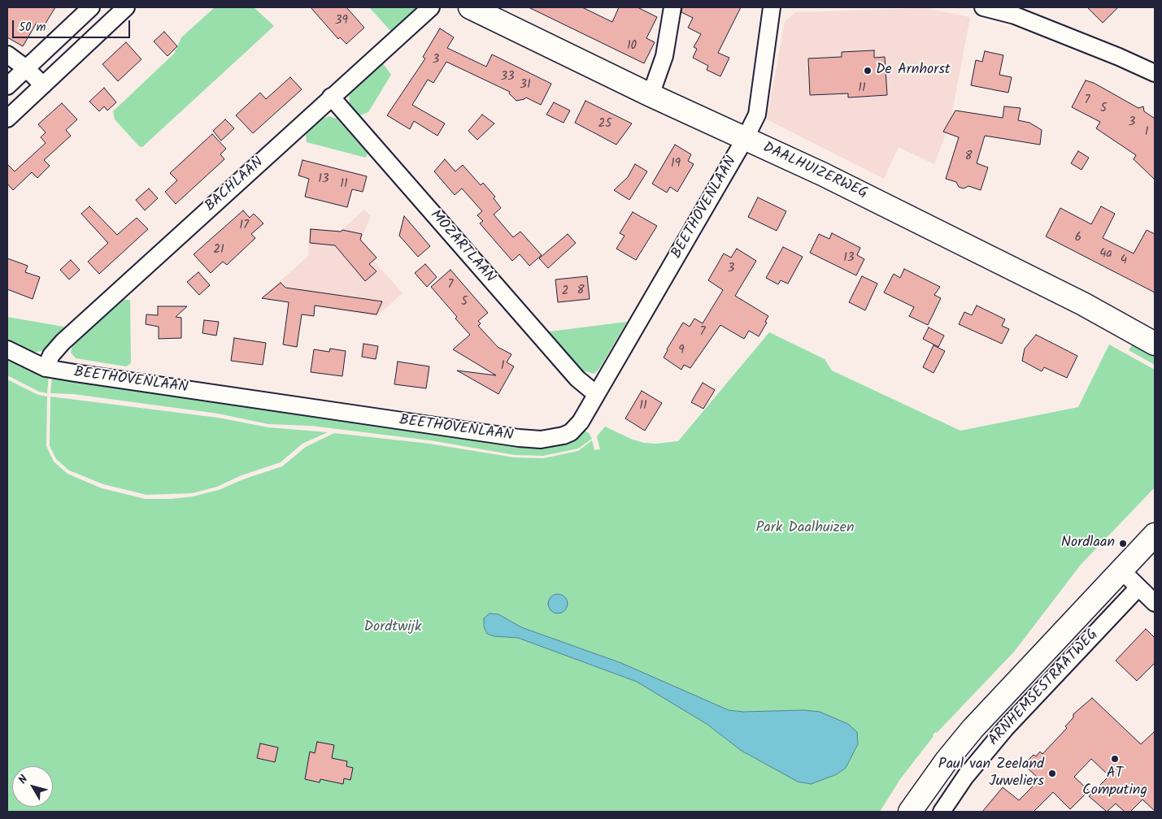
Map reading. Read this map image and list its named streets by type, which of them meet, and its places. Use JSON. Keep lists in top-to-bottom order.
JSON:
{
  "streets": {
    "main road": ["DAALHUIZERWEG", "ARNHEMSESTRAATWEG"],
    "street": ["BACHLAAN", "BEETHOVENLAAN", "MOZARTLAAN"]
  },
  "crossings": [
    ["DAALHUIZERWEG", "BEETHOVENLAAN"],
    ["BACHLAAN", "BEETHOVENLAAN"],
    ["BACHLAAN", "MOZARTLAAN"],
    ["BEETHOVENLAAN", "MOZARTLAAN"]
  ],
  "parks": ["Park Daalhuizen", "Dordtwijk"],
  "places": [
    "De Arnhorst",
    "Nordlaan",
    "AT Computing",
    "Paul van Zeeland Juweliers"
  ],
  "house_numbers": [
    "39",
    "10",
    "3",
    "33",
    "31",
    "11",
    "7",
    "5",
    "3",
    "25",
    "1",
    "8",
    "19",
    "13",
    "11",
    "17",
    "6",
    "21",
    "4a",
    "13",
    "4",
    "3",
    "7",
    "8",
    "2",
    "5",
    "7",
    "9",
    "1",
    "11"
  ],
  "scale_bar": "50 m",
  "north": "top left"
}
